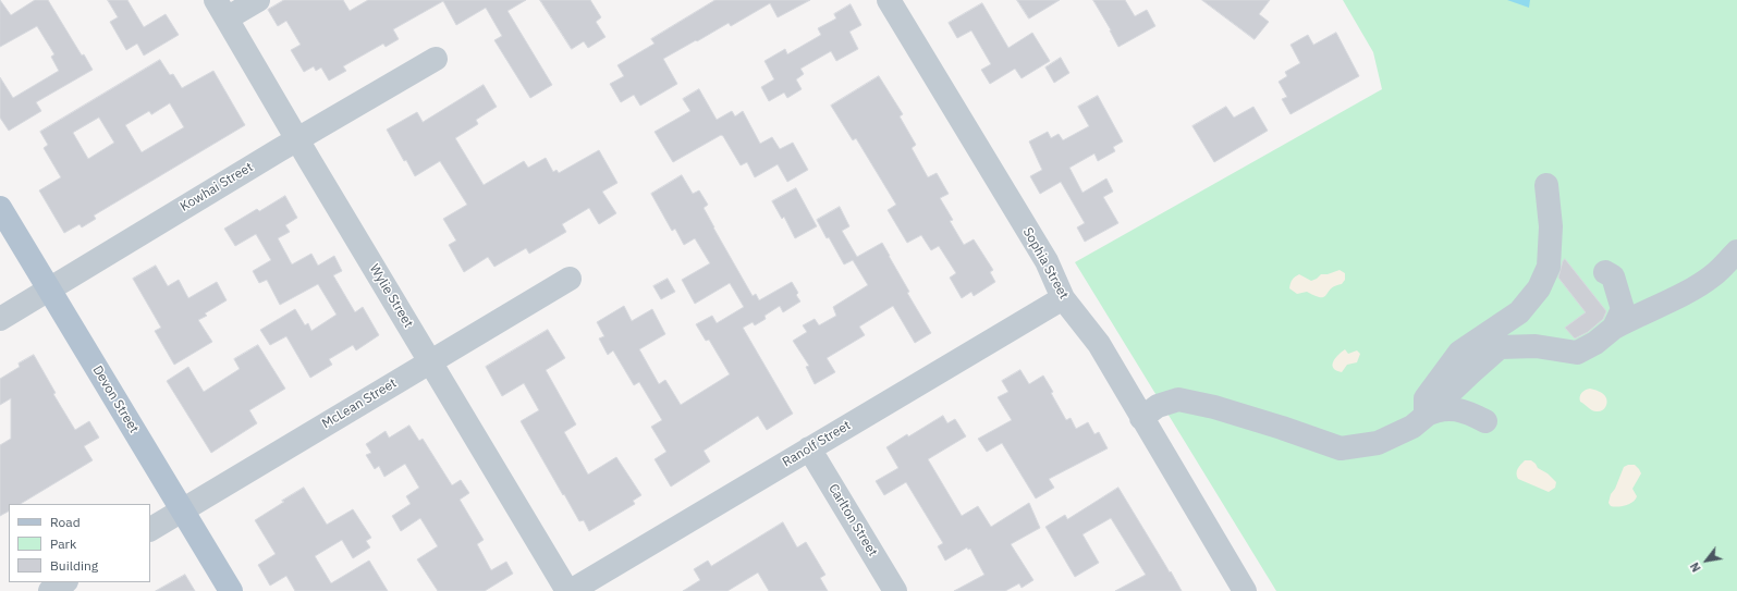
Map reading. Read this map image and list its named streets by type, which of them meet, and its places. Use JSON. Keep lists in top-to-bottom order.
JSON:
{
  "streets": {
    "main road": ["Devon Street"],
    "street": [
      "Kowhai Street",
      "Sophia Street",
      "Wylie Street",
      "McLean Street",
      "Ranolf Street",
      "Carlton Street"
    ]
  },
  "crossings": [
    ["Kowhai Street", "Wylie Street"],
    ["Kowhai Street", "Devon Street"],
    ["Sophia Street", "Ranolf Street"],
    ["Wylie Street", "McLean Street"],
    ["Devon Street", "McLean Street"],
    ["Ranolf Street", "Carlton Street"]
  ],
  "legend": ["Road", "Park", "Building"],
  "north": "bottom left"
}
